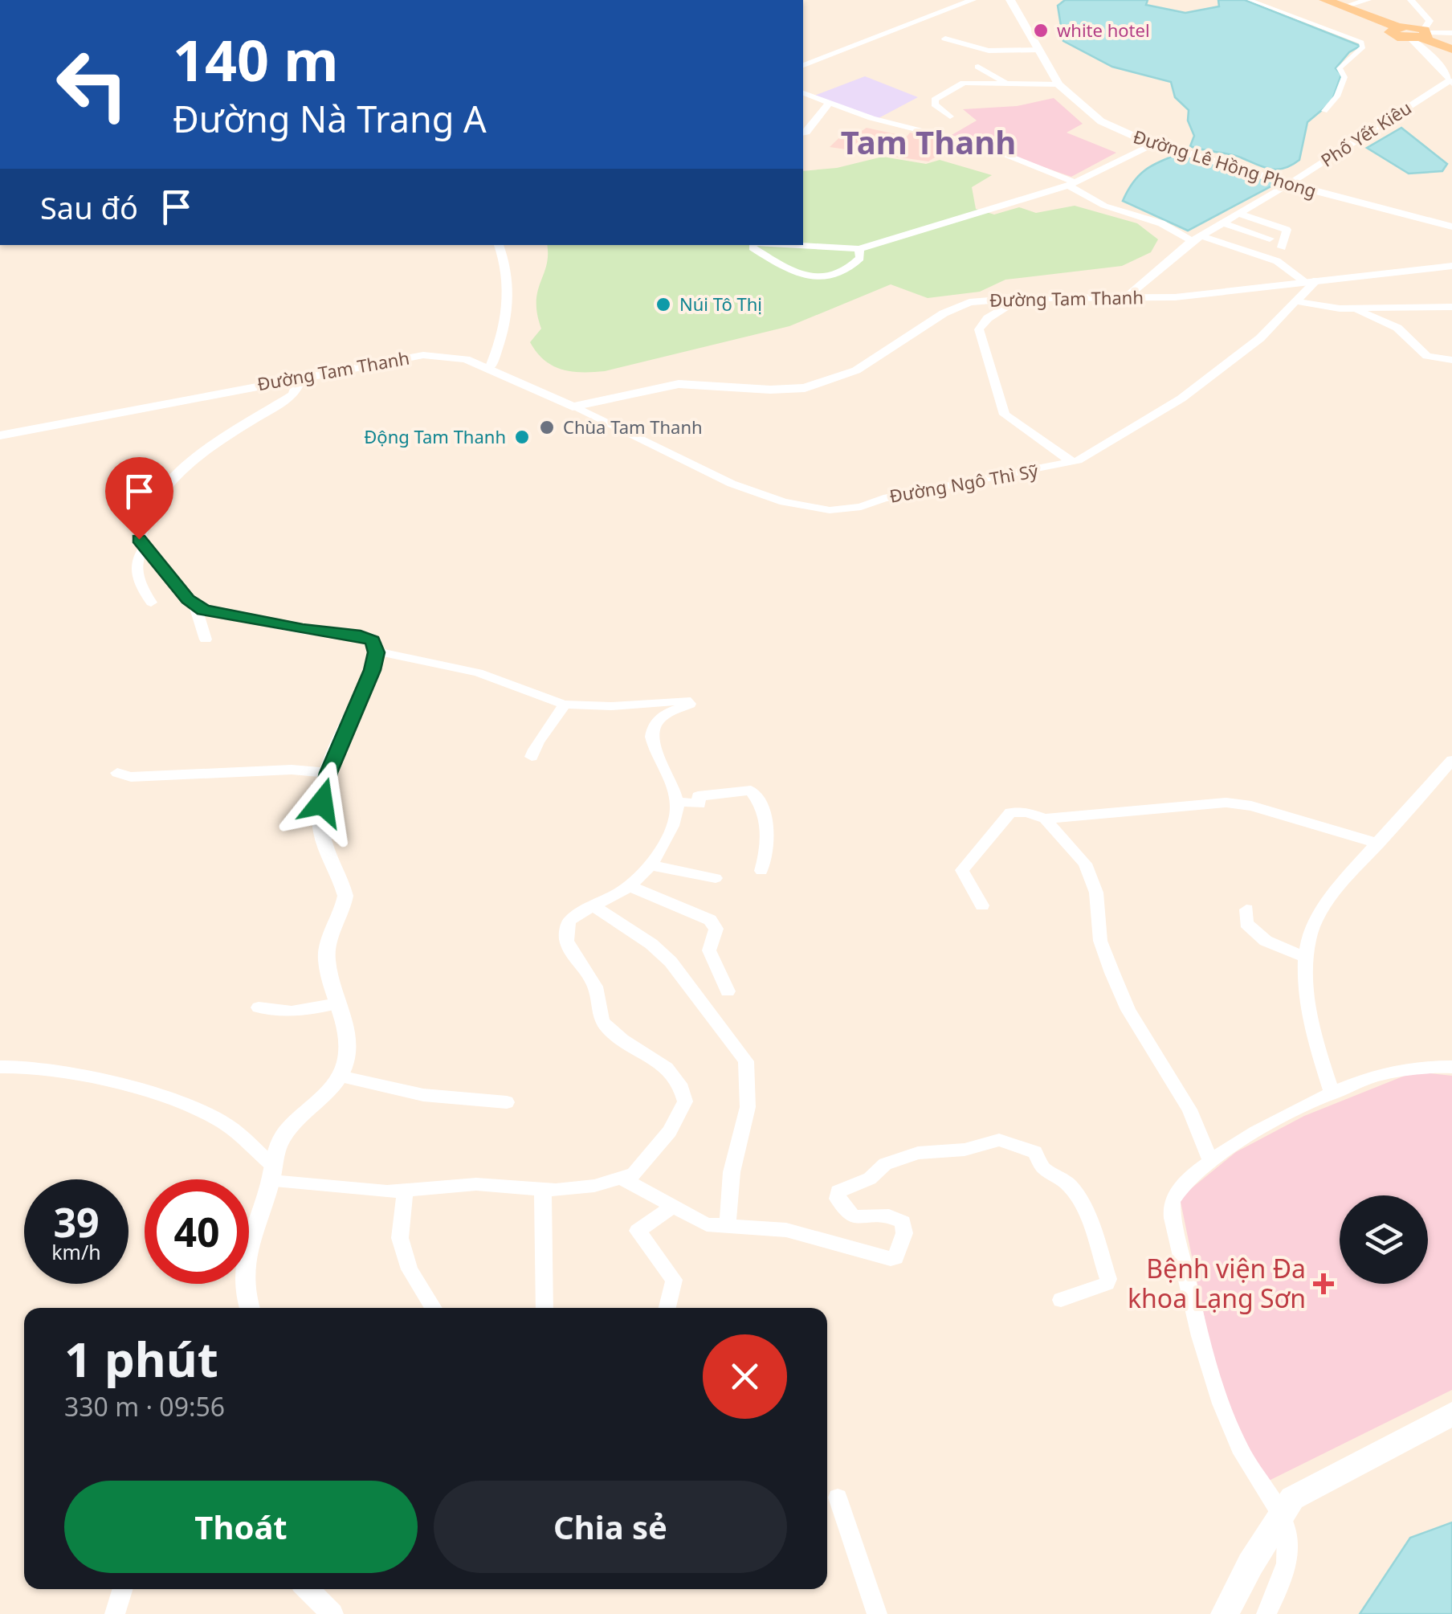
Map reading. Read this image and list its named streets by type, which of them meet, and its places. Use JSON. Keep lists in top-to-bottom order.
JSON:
{
  "streets": {
    "street": [
      "Phố Yết Kiêu",
      "Đường Lê Hồng Phong",
      "Đường Tam Thanh",
      "Đường Ngô Thì Sỹ"
    ]
  },
  "crossings": [
    ["Phố Yết Kiêu", "Đường Lê Hồng Phong"],
    ["Phố Yết Kiêu", "Đường Tam Thanh"],
    ["Đường Tam Thanh", "Đường Ngô Thì Sỹ"]
  ],
  "districts": ["Tam Thanh"],
  "places": {
    "other": [
      "white hotel",
      "Núi Tô Thị",
      "Chùa Tam Thanh",
      "Động Tam Thanh"
    ],
    "health": ["Bệnh viện Đa khoa Lạng Sơn"]
  },
  "page": {
    "turn": ["140 m", "Đường Nà Trang A"],
    "then": "Sau đó",
    "speed": "39 km/h",
    "limit": "40",
    "heading": ["1 phút", "330 m · 09:56"],
    "buttons": ["Thoát", "Chia sẻ"]
  }
}
